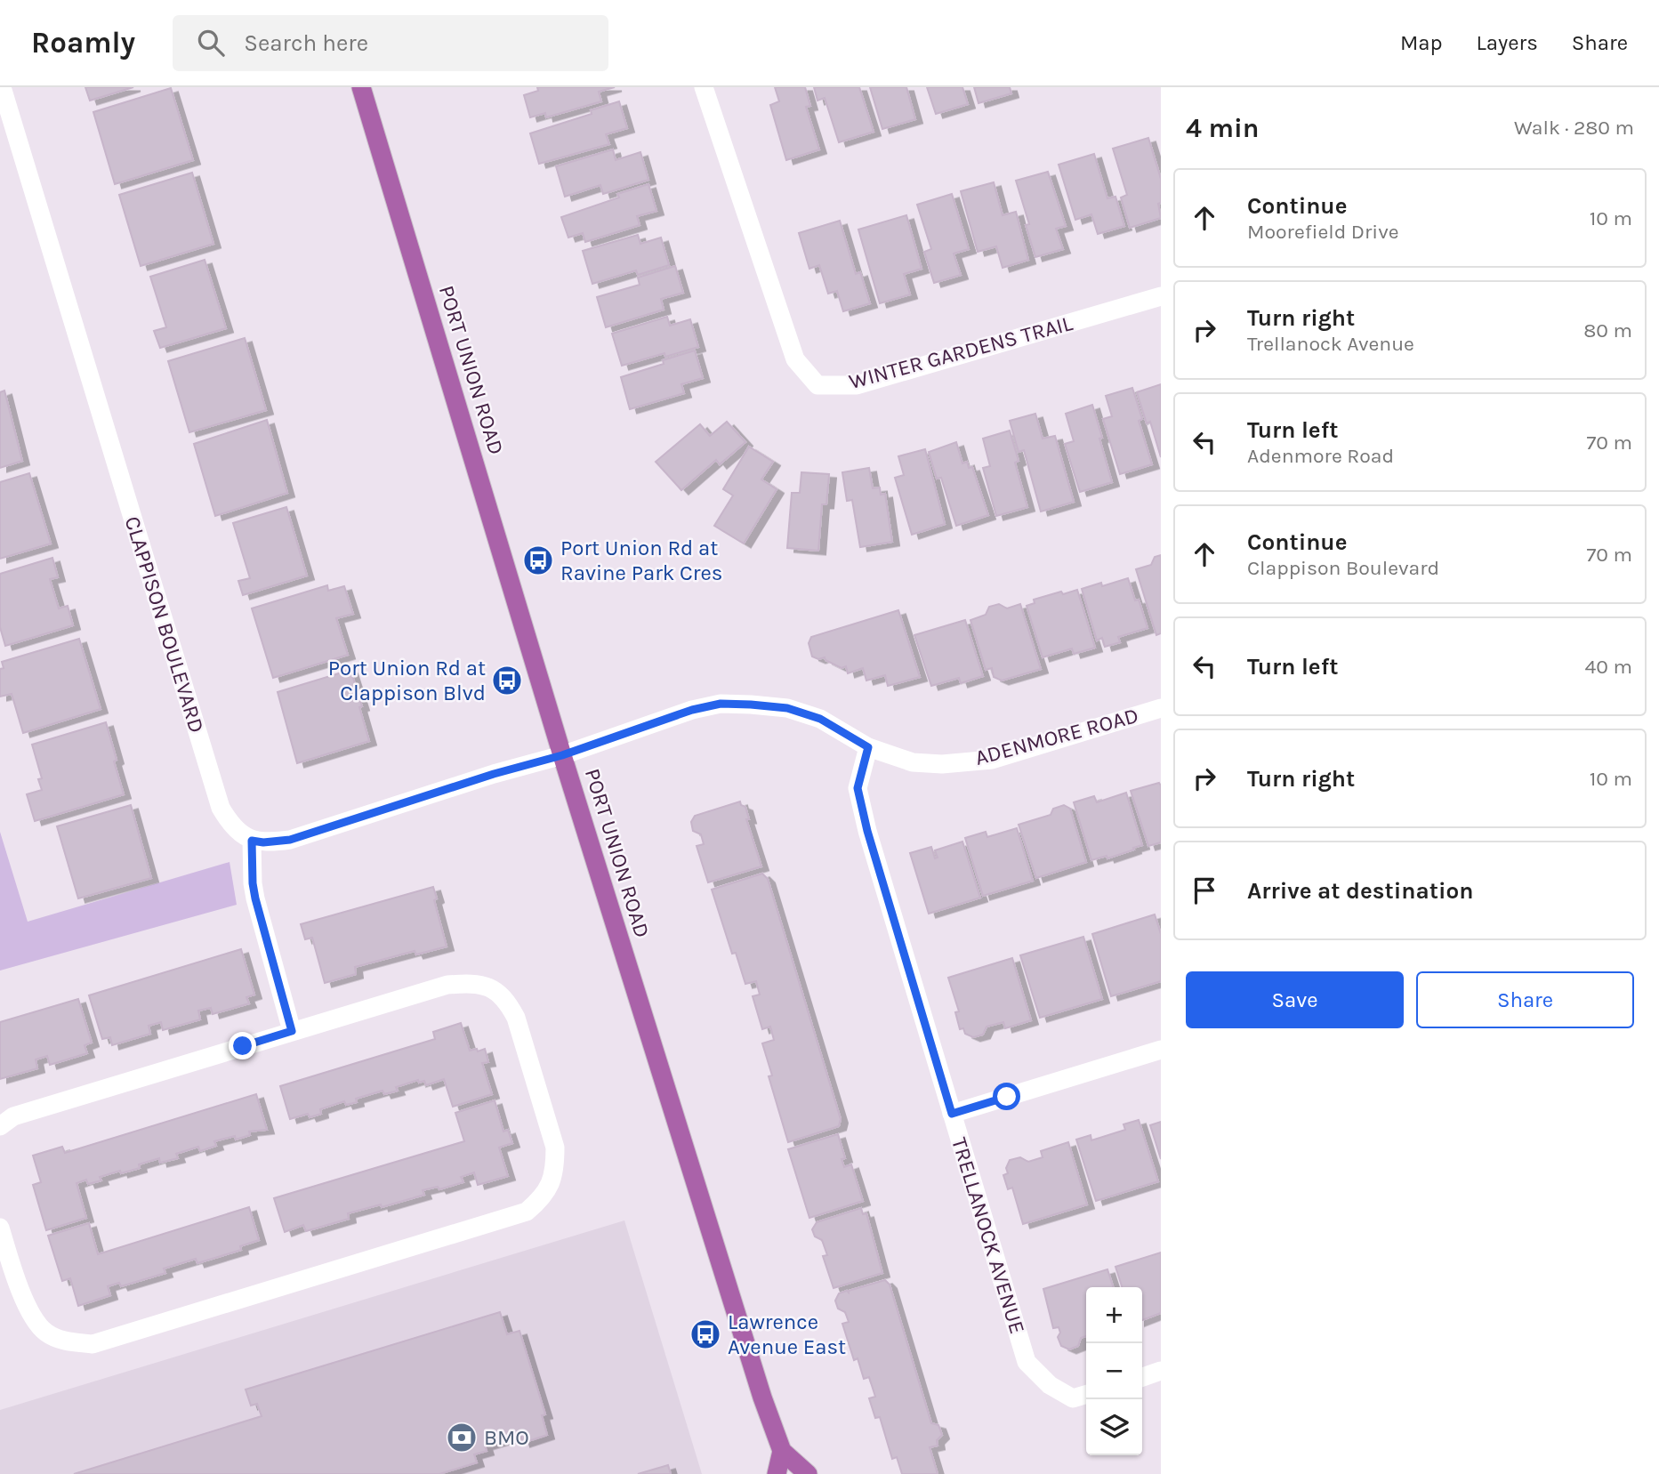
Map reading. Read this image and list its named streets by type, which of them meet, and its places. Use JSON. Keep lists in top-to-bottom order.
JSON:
{
  "streets": {
    "main road": ["PORT UNION ROAD"],
    "street": [
      "WINTER GARDENS TRAIL",
      "CLAPPISON BOULEVARD",
      "ADENMORE ROAD",
      "TRELLANOCK AVENUE"
    ]
  },
  "crossings": [
    ["PORT UNION ROAD", "ADENMORE ROAD"],
    ["ADENMORE ROAD", "TRELLANOCK AVENUE"]
  ],
  "places": {
    "bus stop": ["Port Union Rd at Ravine Park Cres", "Port Union Rd at Clappison Blvd", "Lawrence Avenue East"],
    "bank": ["BMO"]
  },
  "page": {
    "header": "Roamly",
    "search": "Search here",
    "nav": ["Map", "Layers", "Share"],
    "heading": ["4 min", "Walk · 280 m"],
    "list": [
      ["Continue", "Moorefield Drive", "10 m"],
      ["Turn right", "Trellanock Avenue", "80 m"],
      ["Turn left", "Adenmore Road", "70 m"],
      ["Continue", "Clappison Boulevard", "70 m"],
      ["Turn left", "40 m"],
      ["Turn right", "10 m"],
      "Arrive at destination"
    ],
    "buttons": ["Save", "Share"],
    "map_buttons": ["+", "−"]
  }
}
